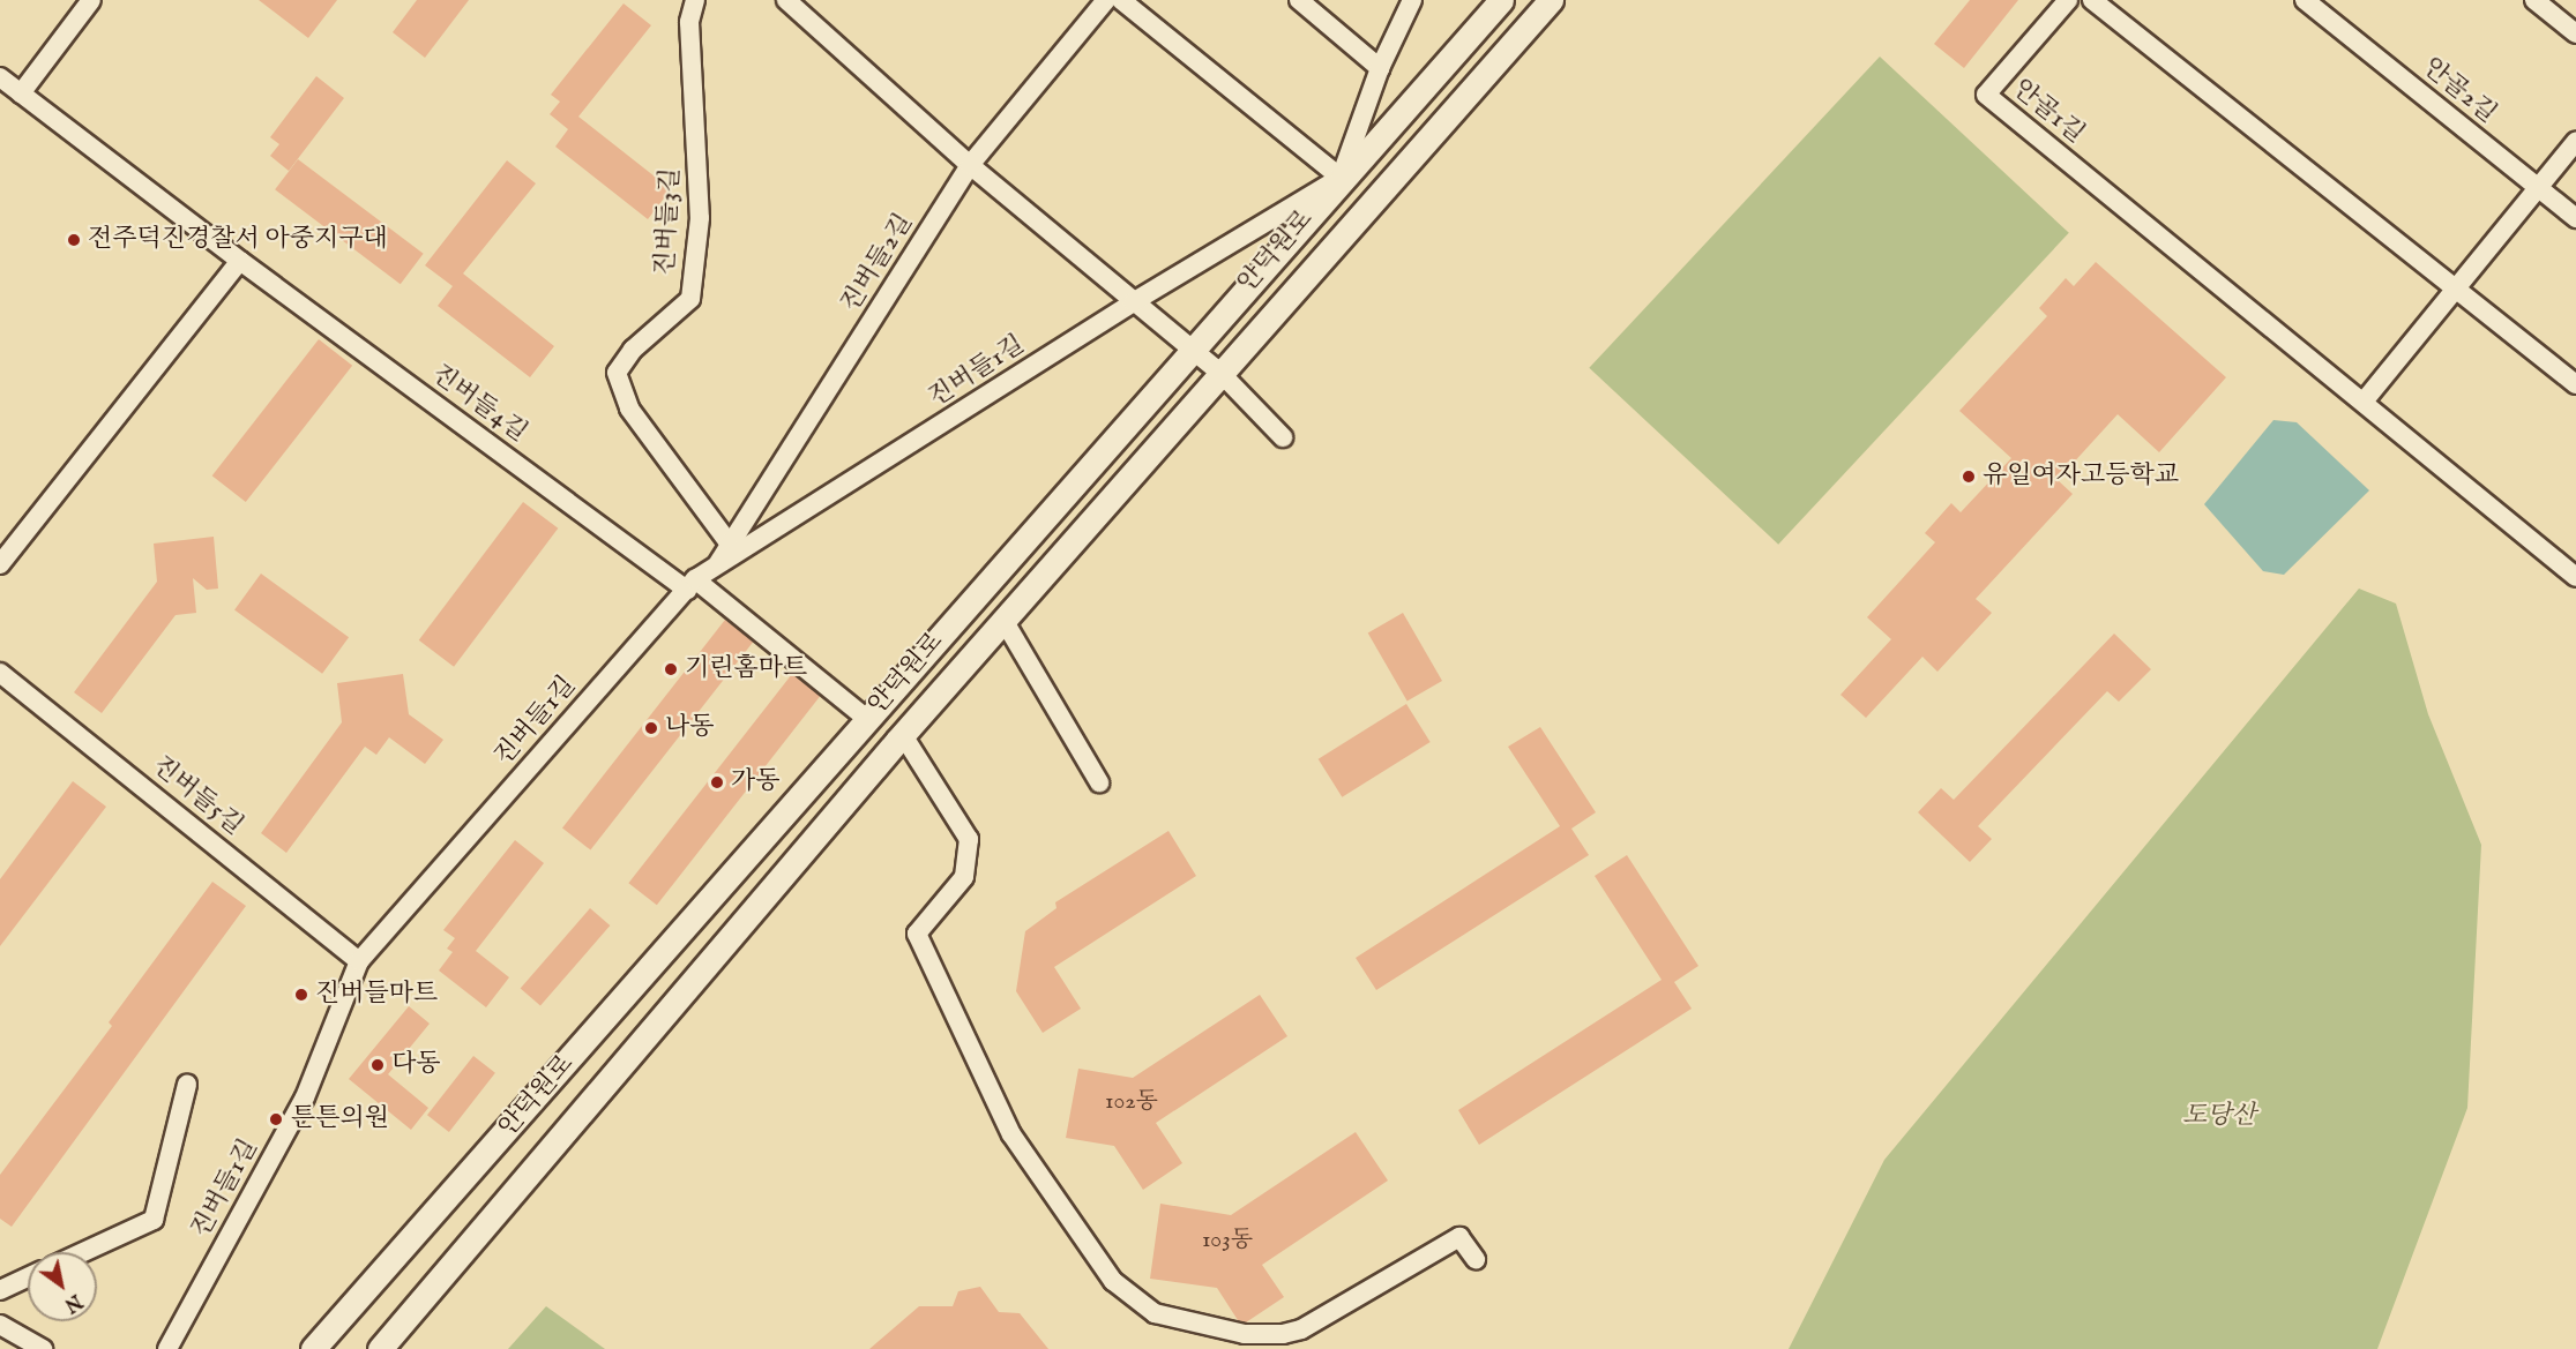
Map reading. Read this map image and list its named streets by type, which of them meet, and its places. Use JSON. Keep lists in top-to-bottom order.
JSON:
{
  "streets": {
    "street": [
      "안골2길",
      "안골1길",
      "진버들3길",
      "안덕원로",
      "진버들2길",
      "진버들1길",
      "진버들4길",
      "진버들5길"
    ]
  },
  "crossings": [
    ["진버들3길", "진버들2길"],
    ["안덕원로", "진버들1길"],
    ["안덕원로", "진버들4길"],
    ["진버들2길", "진버들1길"],
    ["진버들1길", "진버들4길"],
    ["진버들1길", "진버들5길"]
  ],
  "parks": ["도당산"],
  "places": [
    "전주덕진경찰서 아중지구대",
    "유일여자고등학교",
    "기린홈마트",
    "나동",
    "가동",
    "진버들마트",
    "다동",
    "튼튼의원"
  ],
  "house_numbers": ["102동", "103동"],
  "north": "bottom right"
}
